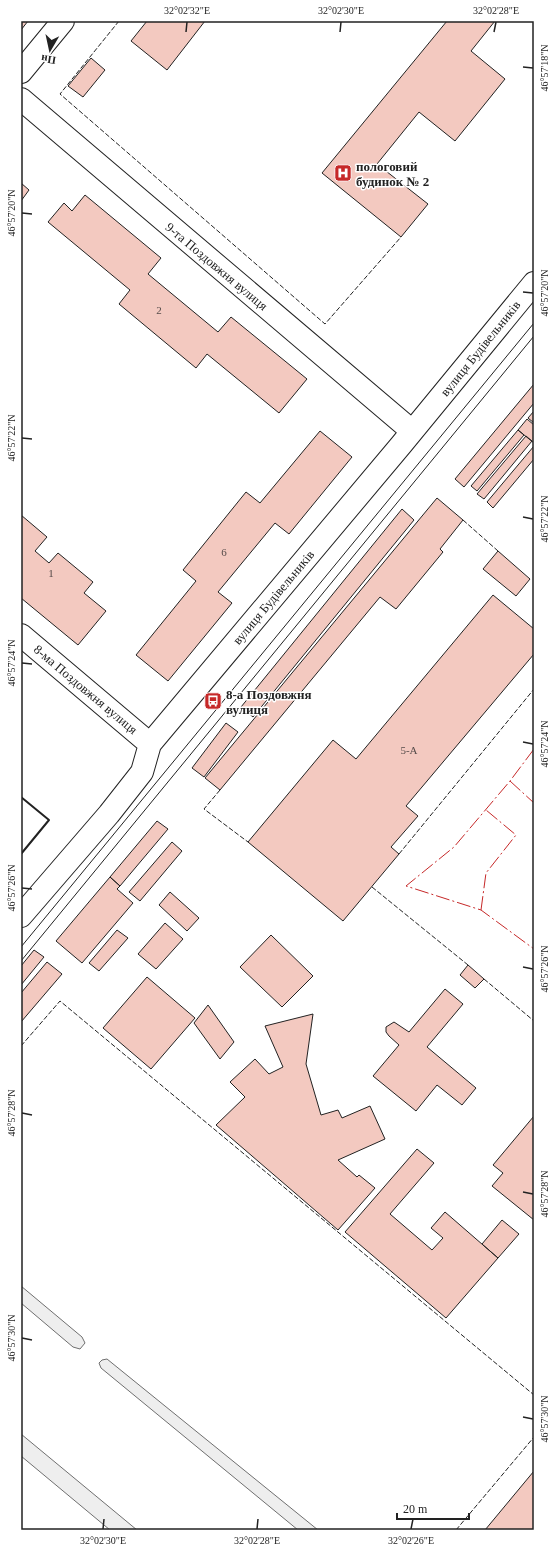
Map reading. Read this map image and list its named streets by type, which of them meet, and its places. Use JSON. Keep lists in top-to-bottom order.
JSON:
{
  "streets": {
    "street": ["9-та Поздовжня вулиця", "вулиця Будівельників", "8-ма Поздовжня вулиця"]
  },
  "crossings": [
    ["9-та Поздовжня вулиця", "вулиця Будівельників"],
    ["вулиця Будівельників", "8-ма Поздовжня вулиця"]
  ],
  "places": {
    "hospital": ["пологовий будинок № 2"],
    "bus stop": ["8-а Поздовжня вулиця"]
  },
  "house_numbers": [
    "2",
    "6",
    "1",
    "5-А"
  ],
  "scale_bar": "20 m",
  "north": "bottom",
  "coordinates": [
    "32°02'32\"E",
    "32°02'30\"E",
    "32°02'28\"E",
    "46°57'18\"N",
    "46°57'20\"N",
    "46°57'22\"N",
    "46°57'24\"N",
    "46°57'26\"N",
    "46°57'28\"N",
    "46°57'30\"N",
    "32°02'26\"E"
  ]
}
